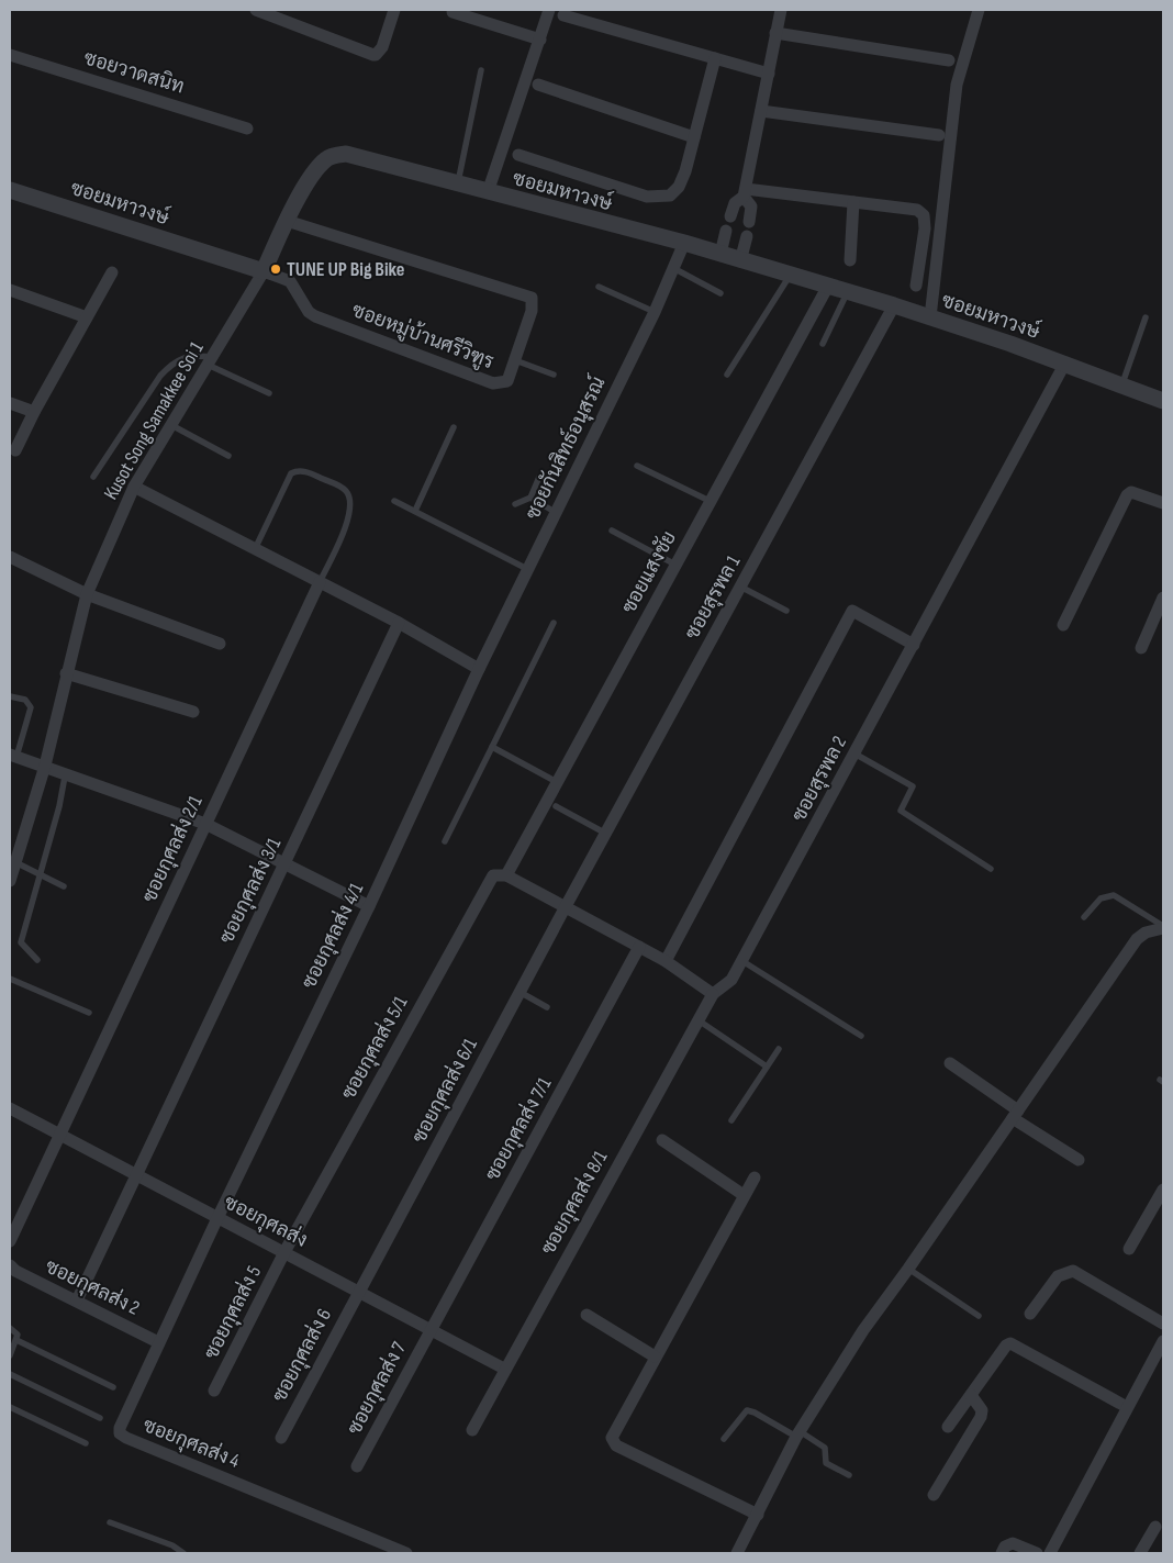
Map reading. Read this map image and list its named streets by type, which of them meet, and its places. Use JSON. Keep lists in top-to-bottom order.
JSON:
{
  "streets": {
    "street": [
      "ซอยวาดสนิท",
      "ซอยมหาวงษ์",
      "ซอยหมู่บ้านศรีวิฑูร",
      "Kusot Song Samakkee Soi 1",
      "ซอยกันสิทธ์อนุสรณ์",
      "ซอยแสงชัย",
      "ซอยสุรพล 1",
      "ซอยสุรพล 2",
      "ซอยกุศลส่ง 2/1",
      "ซอยกุศลส่ง 3/1",
      "ซอยกุศลส่ง 4/1",
      "ซอยกุศลส่ง 5/1",
      "ซอยกุศลส่ง 6/1",
      "ซอยกุศลส่ง 7/1",
      "ซอยกุศลส่ง 8/1",
      "ซอยกุศลส่ง",
      "ซอยกุศลส่ง 2",
      "ซอยกุศลส่ง 5",
      "ซอยกุศลส่ง 6",
      "ซอยกุศลส่ง 7",
      "ซอยกุศลส่ง 4"
    ]
  },
  "crossings": [
    ["ซอยมหาวงษ์", "ซอยหมู่บ้านศรีวิฑูร"],
    ["ซอยมหาวงษ์", "Kusot Song Samakkee Soi 1"],
    ["ซอยมหาวงษ์", "ซอยกันสิทธ์อนุสรณ์"],
    ["ซอยมหาวงษ์", "ซอยแสงชัย"],
    ["ซอยมหาวงษ์", "ซอยสุรพล 1"],
    ["ซอยมหาวงษ์", "ซอยสุรพล 2"],
    ["ซอยหมู่บ้านศรีวิฑูร", "Kusot Song Samakkee Soi 1"],
    ["ซอยกันสิทธ์อนุสรณ์", "ซอยกุศลส่ง 4/1"],
    ["ซอยแสงชัย", "ซอยกุศลส่ง 5/1"],
    ["ซอยสุรพล 1", "ซอยกุศลส่ง 6/1"],
    ["ซอยสุรพล 2", "ซอยกุศลส่ง 8/1"],
    ["ซอยกุศลส่ง 2/1", "ซอยกุศลส่ง"],
    ["ซอยกุศลส่ง 3/1", "ซอยกุศลส่ง"],
    ["ซอยกุศลส่ง 3/1", "ซอยกุศลส่ง 2"],
    ["ซอยกุศลส่ง 4/1", "ซอยกุศลส่ง"],
    ["ซอยกุศลส่ง 4/1", "ซอยกุศลส่ง 4"],
    ["ซอยกุศลส่ง 5/1", "ซอยกุศลส่ง"],
    ["ซอยกุศลส่ง 5/1", "ซอยกุศลส่ง 5"],
    ["ซอยกุศลส่ง 6/1", "ซอยกุศลส่ง"],
    ["ซอยกุศลส่ง 6/1", "ซอยกุศลส่ง 6"],
    ["ซอยกุศลส่ง 7/1", "ซอยกุศลส่ง"],
    ["ซอยกุศลส่ง 7/1", "ซอยกุศลส่ง 7"],
    ["ซอยกุศลส่ง 8/1", "ซอยกุศลส่ง"],
    ["ซอยกุศลส่ง", "ซอยกุศลส่ง 5"],
    ["ซอยกุศลส่ง", "ซอยกุศลส่ง 6"],
    ["ซอยกุศลส่ง", "ซอยกุศลส่ง 7"],
    ["ซอยกุศลส่ง", "ซอยกุศลส่ง 4"],
    ["ซอยกุศลส่ง 2", "ซอยกุศลส่ง 4"]
  ],
  "places": ["TUNE UP Big Bike"]
}
